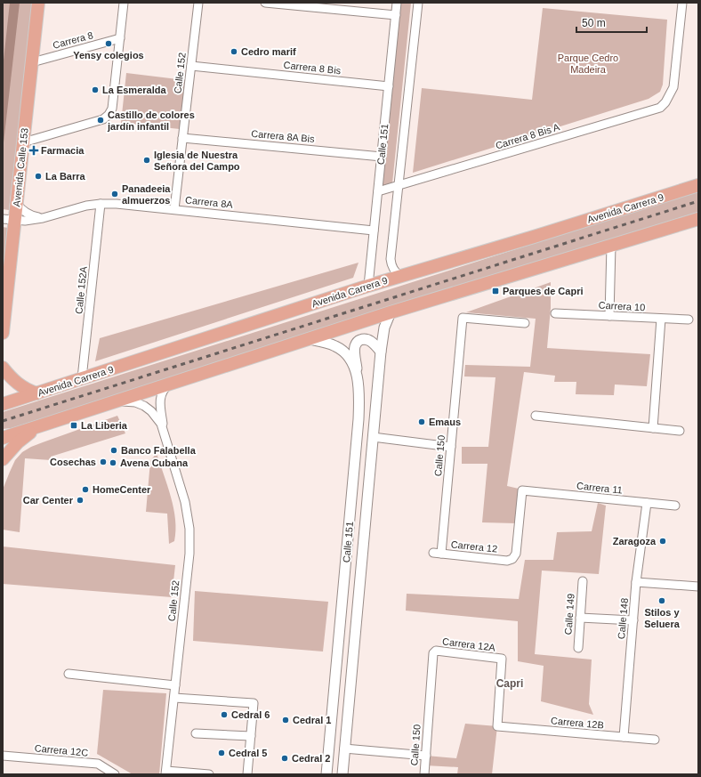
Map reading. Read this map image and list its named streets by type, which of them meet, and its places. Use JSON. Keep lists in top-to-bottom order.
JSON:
{
  "streets": {
    "main road": ["Avenida Calle 153", "Avenida Carrera 9"],
    "street": [
      "Carrera 8",
      "Carrera 8 Bis",
      "Calle 152",
      "Carrera 8A Bis",
      "Carrera 8 Bis A",
      "Calle 151",
      "Carrera 8A",
      "Calle 152A",
      "Carrera 10",
      "Calle 150",
      "Carrera 11",
      "Carrera 12",
      "Calle 149",
      "Calle 148",
      "Carrera 12A",
      "Carrera 12B",
      "Carrera 12C"
    ]
  },
  "crossings": [
    ["Carrera 8", "Avenida Calle 153"],
    ["Carrera 8 Bis", "Calle 152"],
    ["Carrera 8 Bis", "Calle 151"],
    ["Calle 152", "Carrera 8A Bis"],
    ["Calle 152", "Carrera 8A"],
    ["Carrera 8A Bis", "Calle 151"],
    ["Carrera 8 Bis A", "Calle 151"],
    ["Calle 151", "Carrera 8A"],
    ["Calle 151", "Avenida Carrera 9"],
    ["Avenida Calle 153", "Carrera 8A"],
    ["Carrera 8A", "Calle 152A"],
    ["Avenida Carrera 9", "Calle 152A"],
    ["Calle 150", "Carrera 12"],
    ["Calle 150", "Carrera 12A"],
    ["Carrera 11", "Carrera 12"],
    ["Carrera 11", "Calle 148"],
    ["Calle 148", "Carrera 12B"],
    ["Carrera 12A", "Carrera 12B"]
  ],
  "districts": ["Capri"],
  "parks": ["Parque Cedro Madeira"],
  "places": {
    "other": [
      "Yensy colegios",
      "Cedro marif",
      "La Esmeralda",
      "Castillo de colores jardín infantil",
      "Iglesia de Nuestra Señora del Campo",
      "La Barra",
      "Panadeeia almuerzos",
      "Emaus",
      "Banco Falabella",
      "Cosechas",
      "Avena Cubana",
      "HomeCenter",
      "Car Center",
      "Zaragoza",
      "Stilos y Seluera",
      "Cedral 6",
      "Cedral 1",
      "Cedral 5",
      "Cedral 2"
    ],
    "health": ["Farmacia"],
    "transit": ["Parques de Capri", "La Liberia"]
  },
  "scale_bar": "50 m"
}
